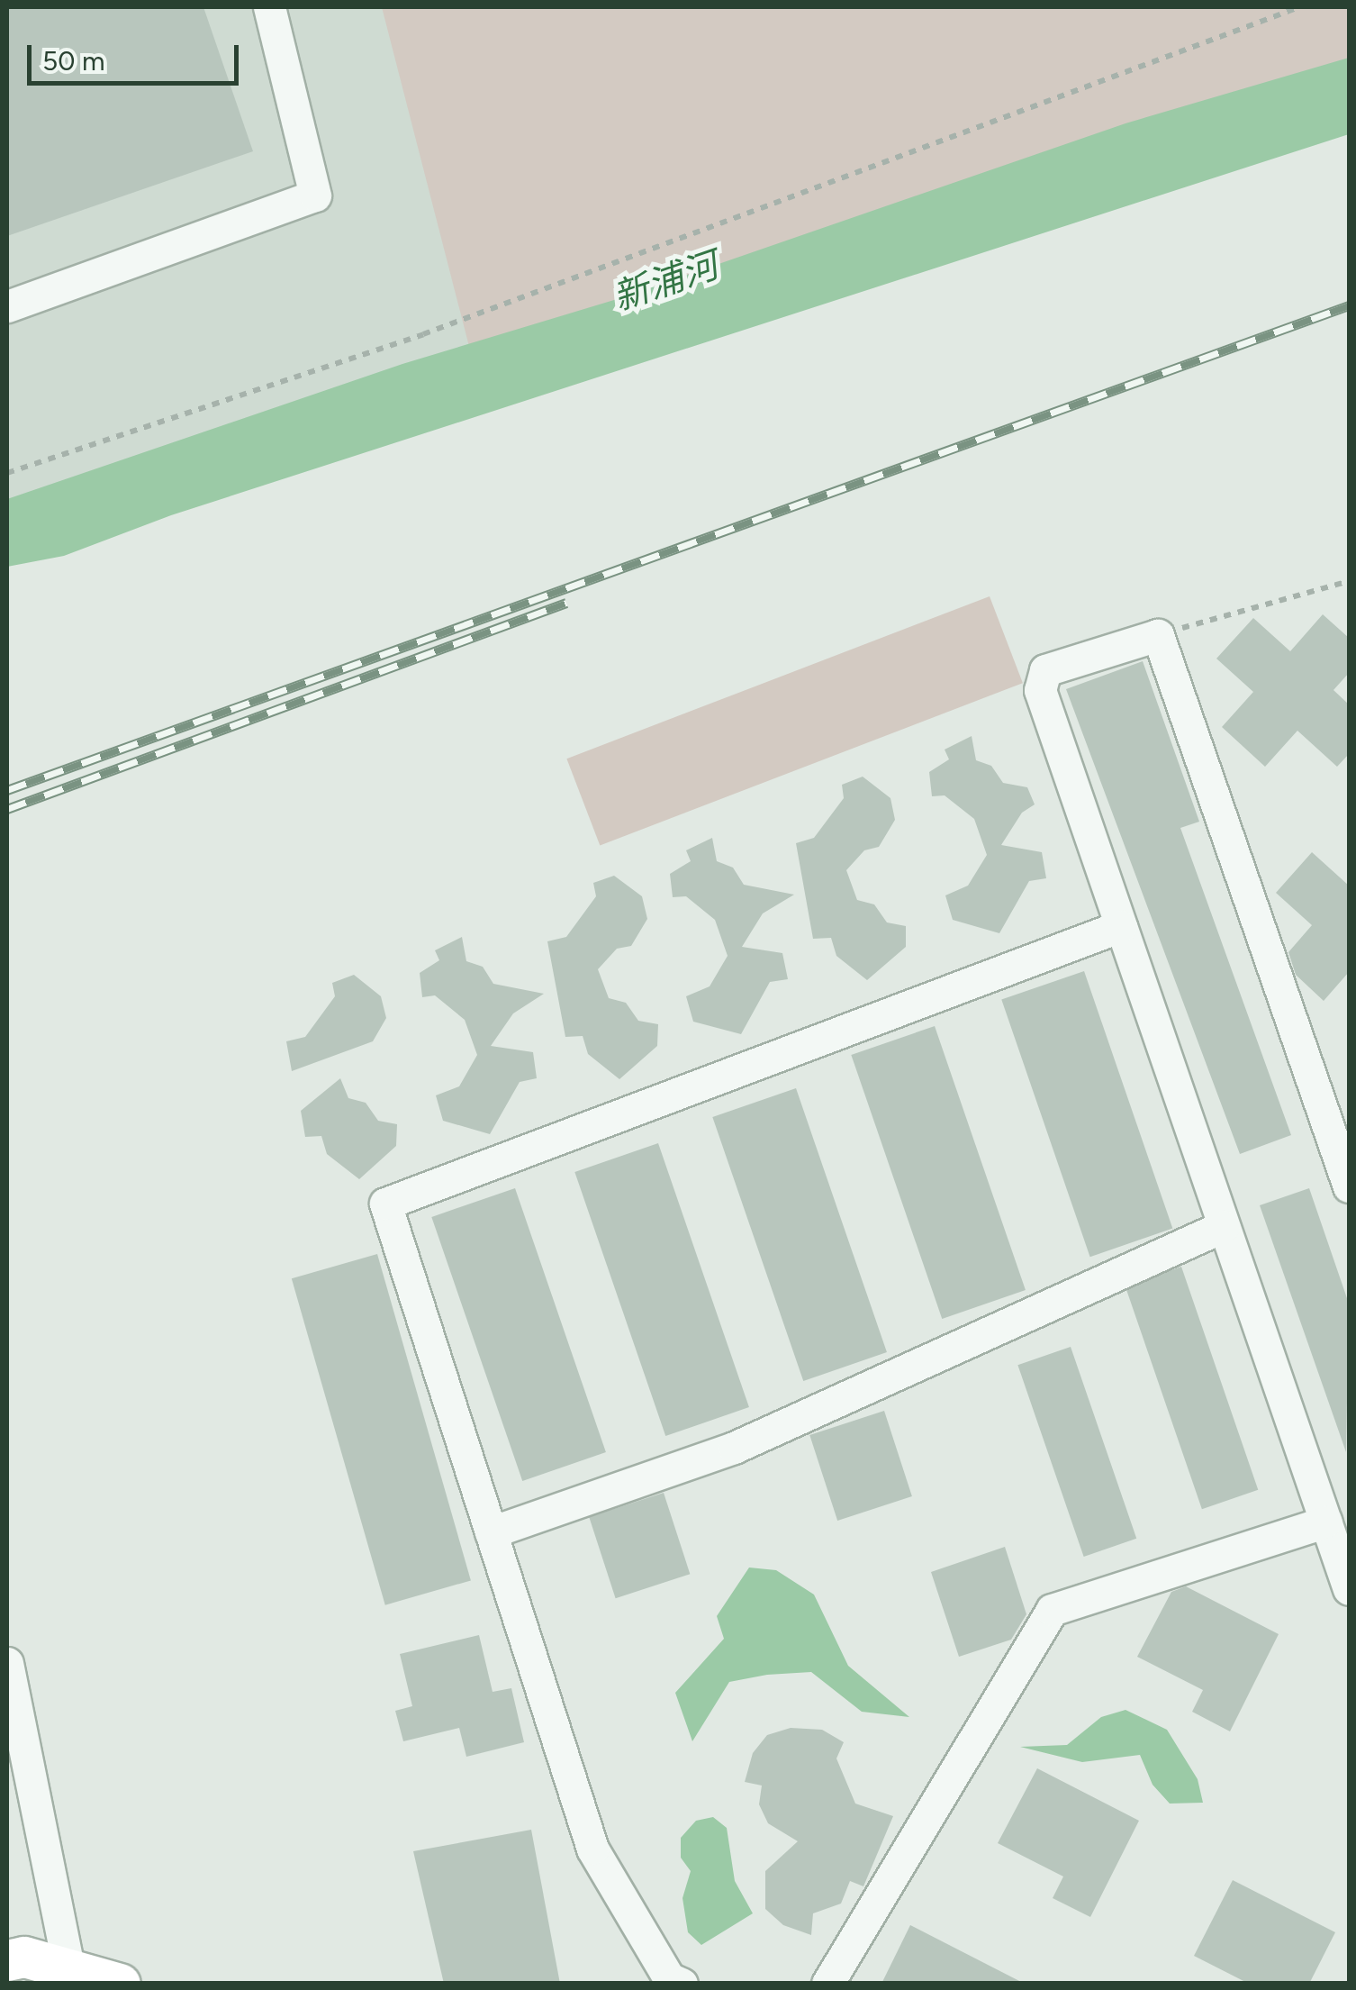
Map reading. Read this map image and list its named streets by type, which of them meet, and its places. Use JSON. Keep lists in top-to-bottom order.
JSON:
{
  "water": ["新浦河"],
  "scale_bar": "50 m"
}
